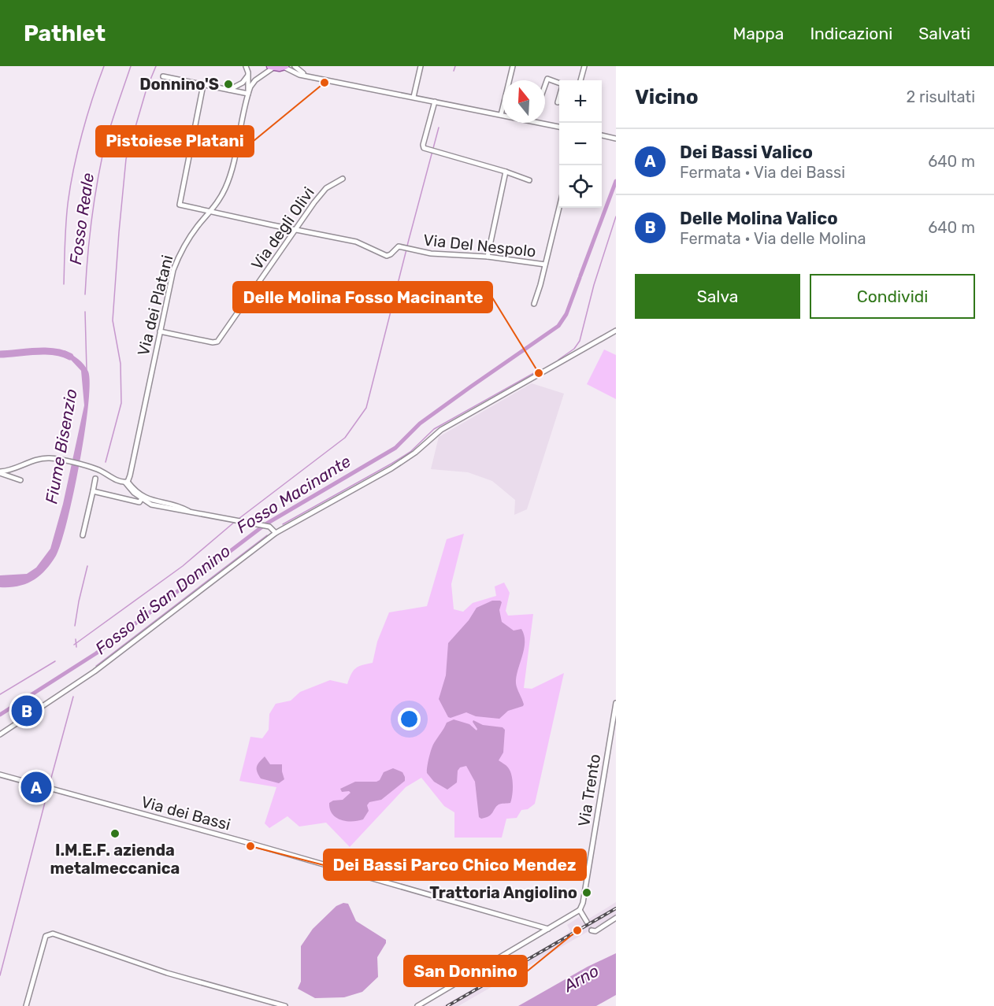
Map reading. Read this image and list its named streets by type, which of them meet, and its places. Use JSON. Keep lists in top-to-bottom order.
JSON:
{
  "streets": {
    "street": [
      "Via degli Olivi",
      "Via Del Nespolo",
      "Via dei Platani",
      "Via Trento",
      "Via dei Bassi"
    ]
  },
  "crossings": [
    ["Via degli Olivi", "Via Del Nespolo"],
    ["Via degli Olivi", "Via dei Platani"]
  ],
  "water": [
    "Fosso Reale",
    "Fiume Bisenzio",
    "Fosso Macinante",
    "Fosso di San Donnino",
    "Arno"
  ],
  "places": [
    "Pistoiese Platani",
    "Donnino'S",
    "Delle Molina Fosso Macinante",
    "I.M.E.F. azienda metalmeccanica",
    "Dei Bassi Parco Chico Mendez",
    "Trattoria Angiolino",
    "San Donnino"
  ],
  "north": "top",
  "page": {
    "header": "Pathlet",
    "nav": ["Mappa", "Indicazioni", "Salvati"],
    "heading": ["Vicino", "2 risultati"],
    "map_buttons": ["+", "−"],
    "list": [
      {
        "mark": "A",
        "name": "Dei Bassi Valico",
        "note": "Fermata · Via dei Bassi",
        "value": "640 m"
      },
      {
        "mark": "B",
        "name": "Delle Molina Valico",
        "note": "Fermata · Via delle Molina",
        "value": "640 m"
      }
    ],
    "buttons": ["Salva", "Condividi"],
    "pins": ["B", "A"]
  }
}
